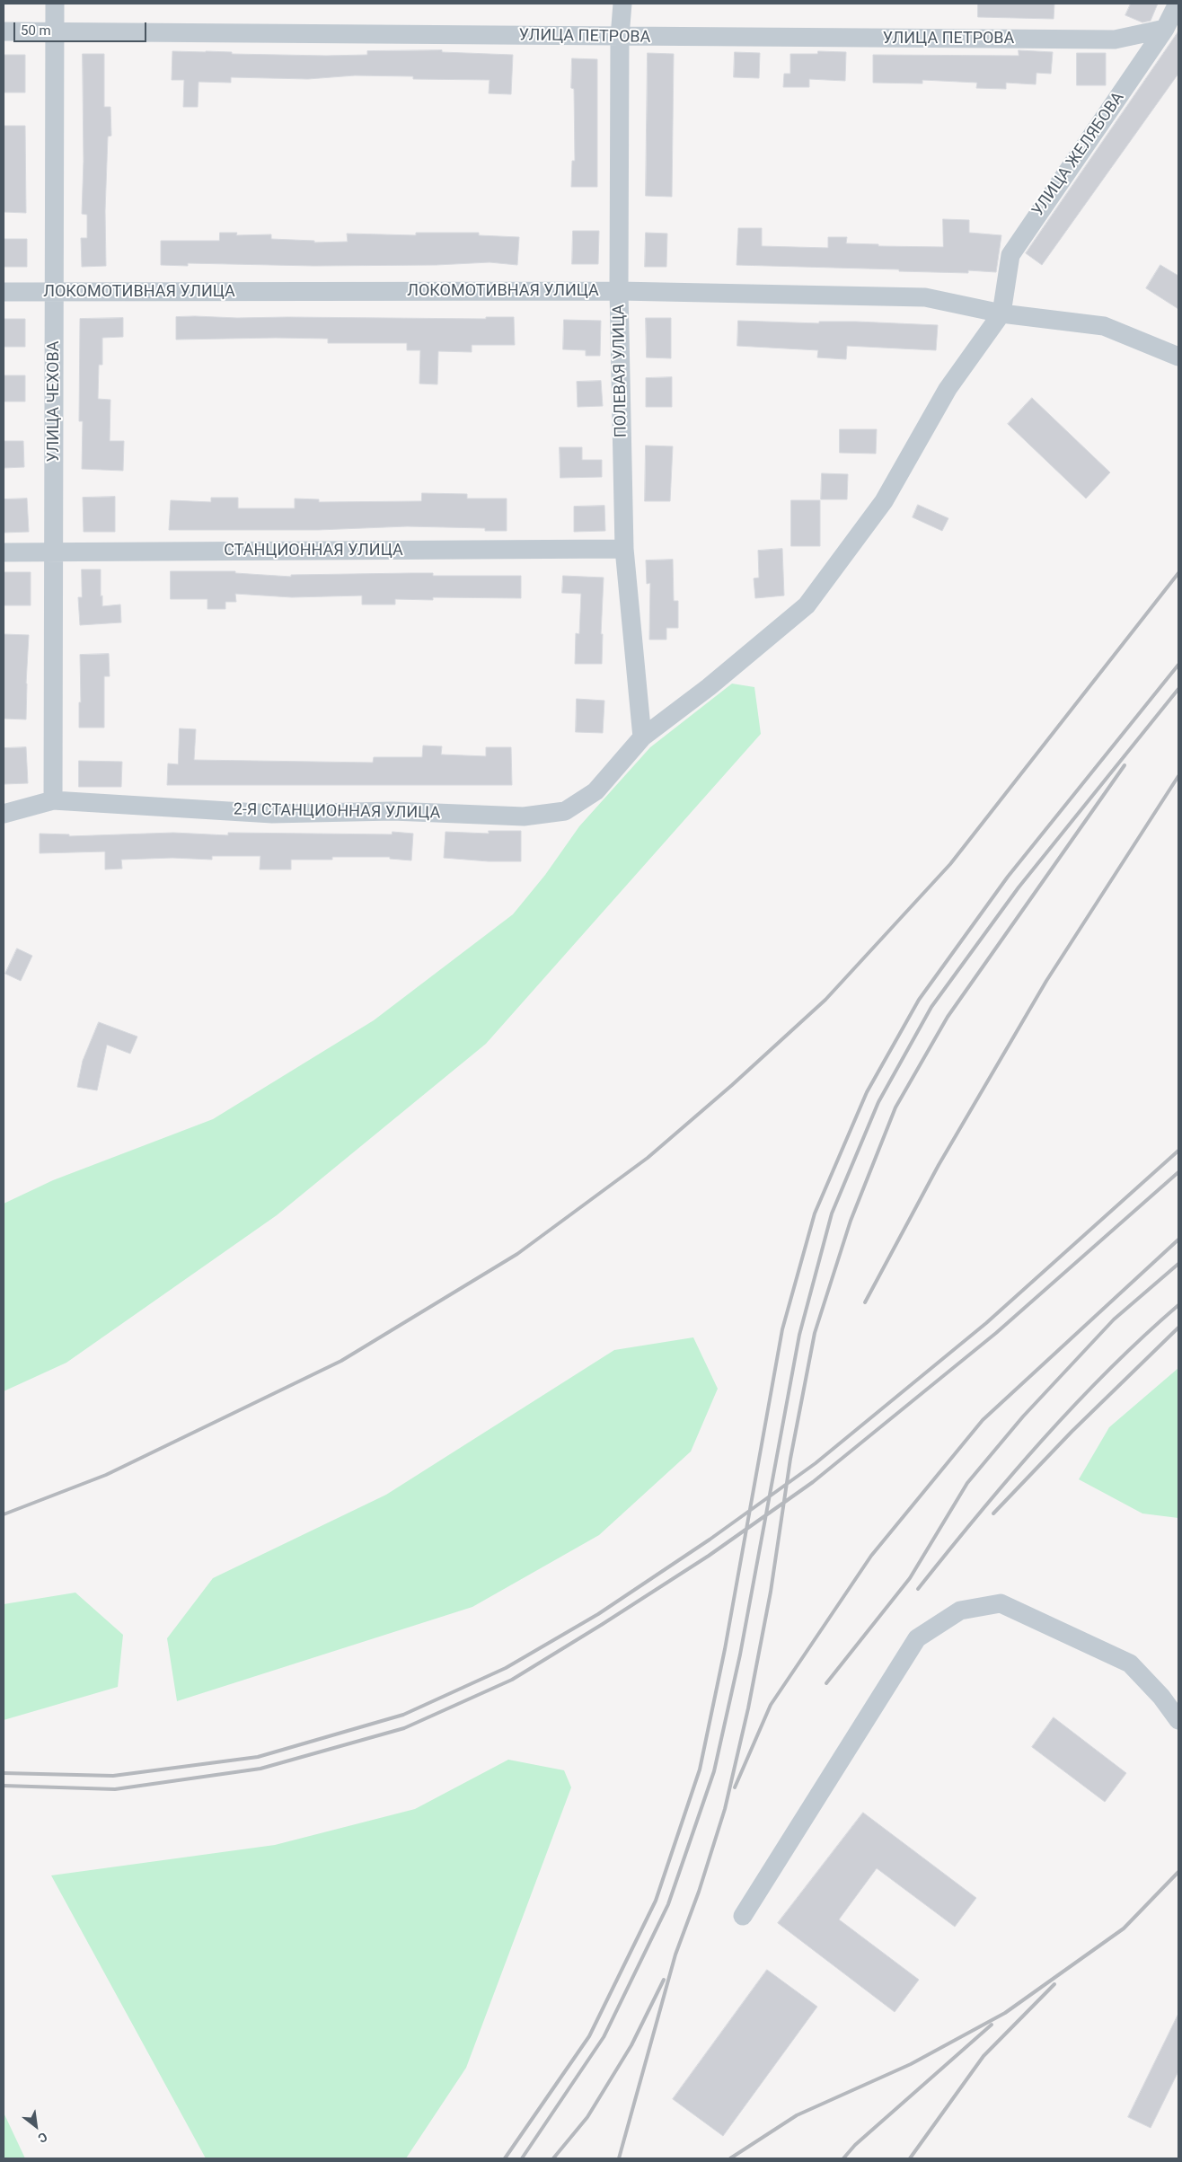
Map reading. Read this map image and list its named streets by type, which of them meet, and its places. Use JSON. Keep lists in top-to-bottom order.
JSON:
{
  "streets": {
    "street": [
      "УЛИЦА ПЕТРОВА",
      "УЛИЦА ЖЕЛЯБОВА",
      "ЛОКОМОТИВНАЯ УЛИЦА",
      "ПОЛЕВАЯ УЛИЦА",
      "УЛИЦА ЧЕХОВА",
      "СТАНЦИОННАЯ УЛИЦА",
      "2-Я СТАНЦИОННАЯ УЛИЦА"
    ]
  },
  "crossings": [
    ["УЛИЦА ПЕТРОВА", "УЛИЦА ЖЕЛЯБОВА"],
    ["УЛИЦА ПЕТРОВА", "ПОЛЕВАЯ УЛИЦА"],
    ["УЛИЦА ПЕТРОВА", "УЛИЦА ЧЕХОВА"],
    ["УЛИЦА ЖЕЛЯБОВА", "ЛОКОМОТИВНАЯ УЛИЦА"],
    ["УЛИЦА ЖЕЛЯБОВА", "2-Я СТАНЦИОННАЯ УЛИЦА"],
    ["ЛОКОМОТИВНАЯ УЛИЦА", "ПОЛЕВАЯ УЛИЦА"],
    ["ЛОКОМОТИВНАЯ УЛИЦА", "УЛИЦА ЧЕХОВА"],
    ["ЛОКОМОТИВНАЯ УЛИЦА", "2-Я СТАНЦИОННАЯ УЛИЦА"],
    ["ПОЛЕВАЯ УЛИЦА", "СТАНЦИОННАЯ УЛИЦА"],
    ["ПОЛЕВАЯ УЛИЦА", "2-Я СТАНЦИОННАЯ УЛИЦА"],
    ["УЛИЦА ЧЕХОВА", "СТАНЦИОННАЯ УЛИЦА"],
    ["УЛИЦА ЧЕХОВА", "2-Я СТАНЦИОННАЯ УЛИЦА"]
  ],
  "scale_bar": "50 m",
  "north": "bottom right"
}
